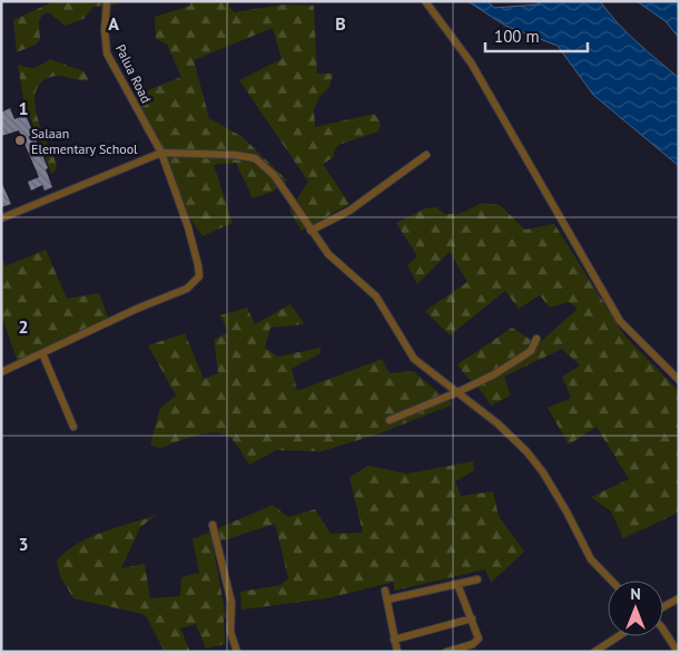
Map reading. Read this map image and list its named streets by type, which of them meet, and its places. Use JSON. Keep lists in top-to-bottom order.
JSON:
{
  "streets": {
    "street": ["Palua Road"]
  },
  "places": ["Salaan Elementary School"],
  "scale_bar": "100 m",
  "north": "top",
  "grid": {
    "columns": ["A", "B"],
    "rows": ["1", "2", "3"]
  }
}
